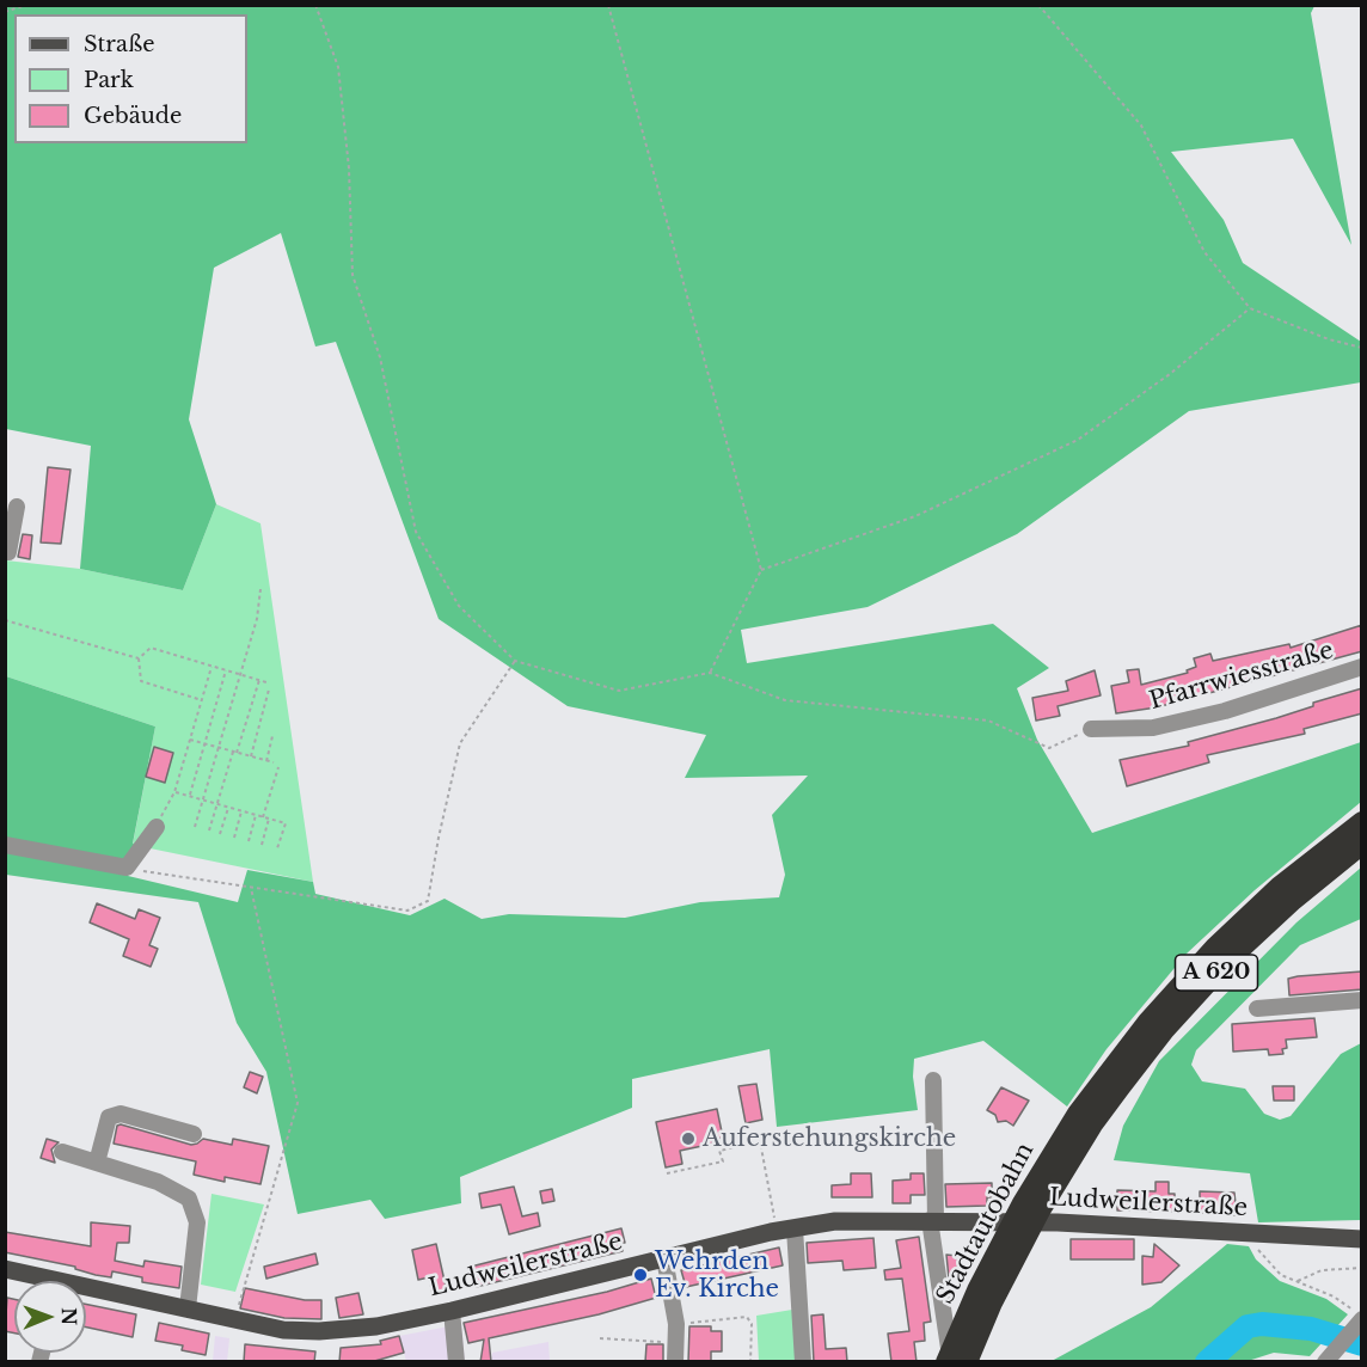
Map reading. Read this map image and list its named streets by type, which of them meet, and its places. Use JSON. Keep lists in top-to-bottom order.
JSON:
{
  "streets": {
    "highway": ["A 620", "Stadtautobahn"],
    "main road": ["Ludweilerstraße"],
    "street": ["Pfarrwiesstraße"]
  },
  "crossings": [
    ["A 620", "Stadtautobahn"]
  ],
  "places": ["Auferstehungskirche", "Wehrden Ev. Kirche"],
  "legend": ["Straße", "Park", "Gebäude"],
  "north": "right"
}
